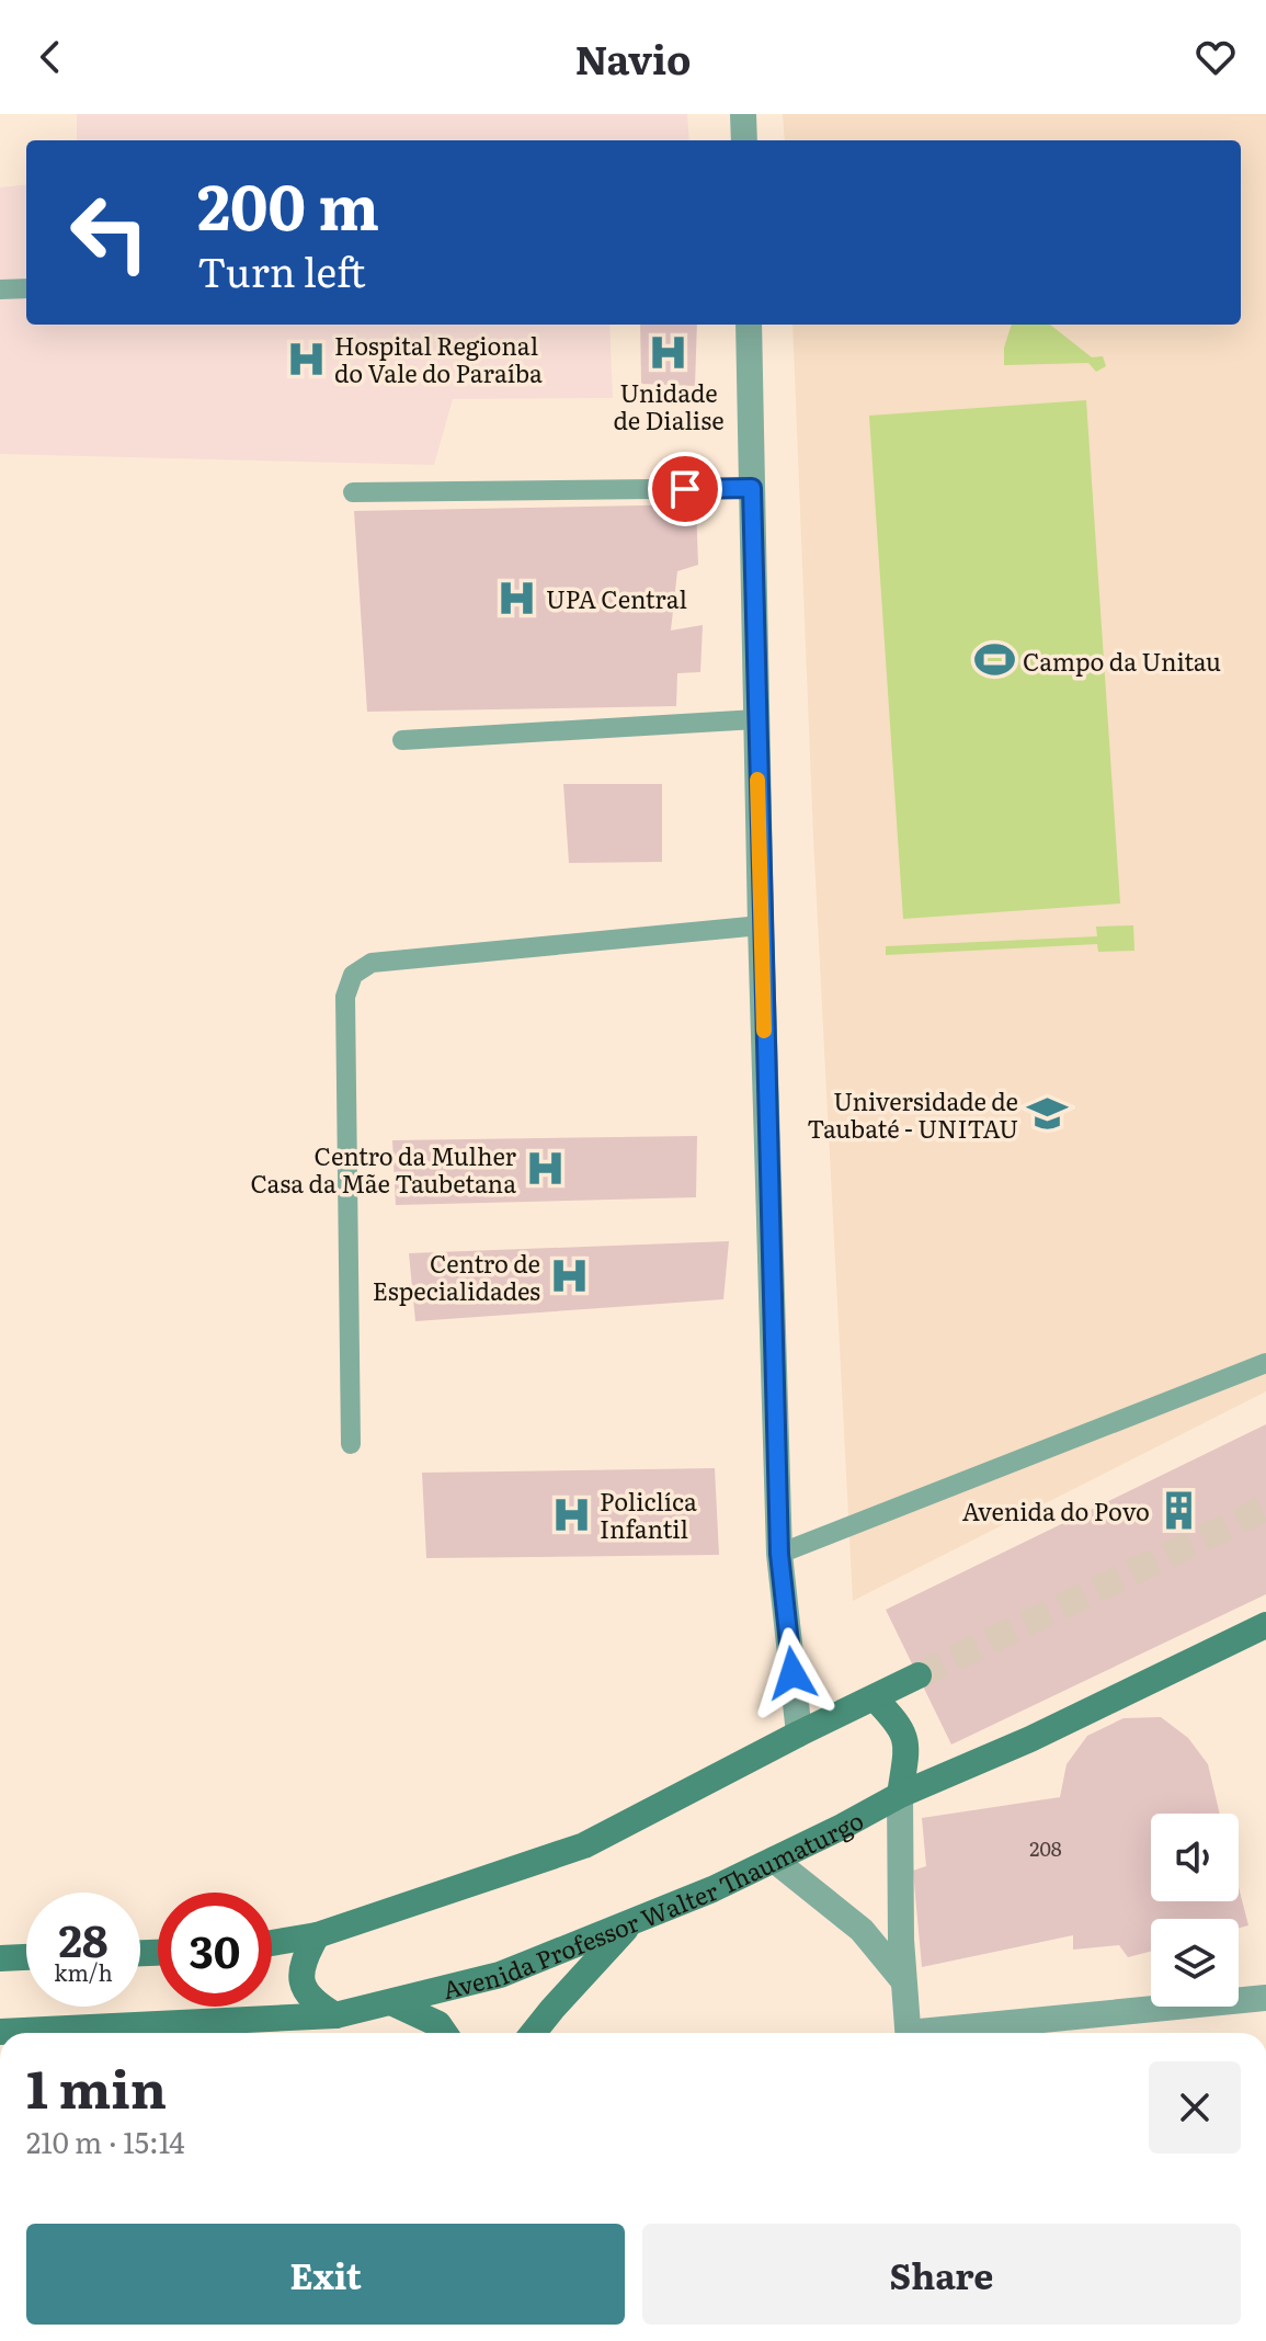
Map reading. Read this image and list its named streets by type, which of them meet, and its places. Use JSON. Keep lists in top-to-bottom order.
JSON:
{
  "streets": {
    "main road": ["Avenida Professor Walter Thaumaturgo"]
  },
  "places": {
    "hospital": [
      "Unidade de Dialise",
      "Hospital Regional do Vale do Paraíba",
      "UPA Central",
      "Centro da Mulher Casa da Mãe Taubetana",
      "Centro de Especialidades",
      "Policlíca Infantil"
    ],
    "sports": ["Campo da Unitau"],
    "school or university": ["Universidade de Taubaté - UNITAU"],
    "building": ["Avenida do Povo"]
  },
  "house_numbers": ["208"],
  "page": {
    "header": "Navio",
    "turn": ["200 m", "Turn left"],
    "speed": "28 km/h",
    "limit": "30",
    "heading": ["1 min", "210 m · 15:14"],
    "buttons": ["Exit", "Share"]
  }
}
